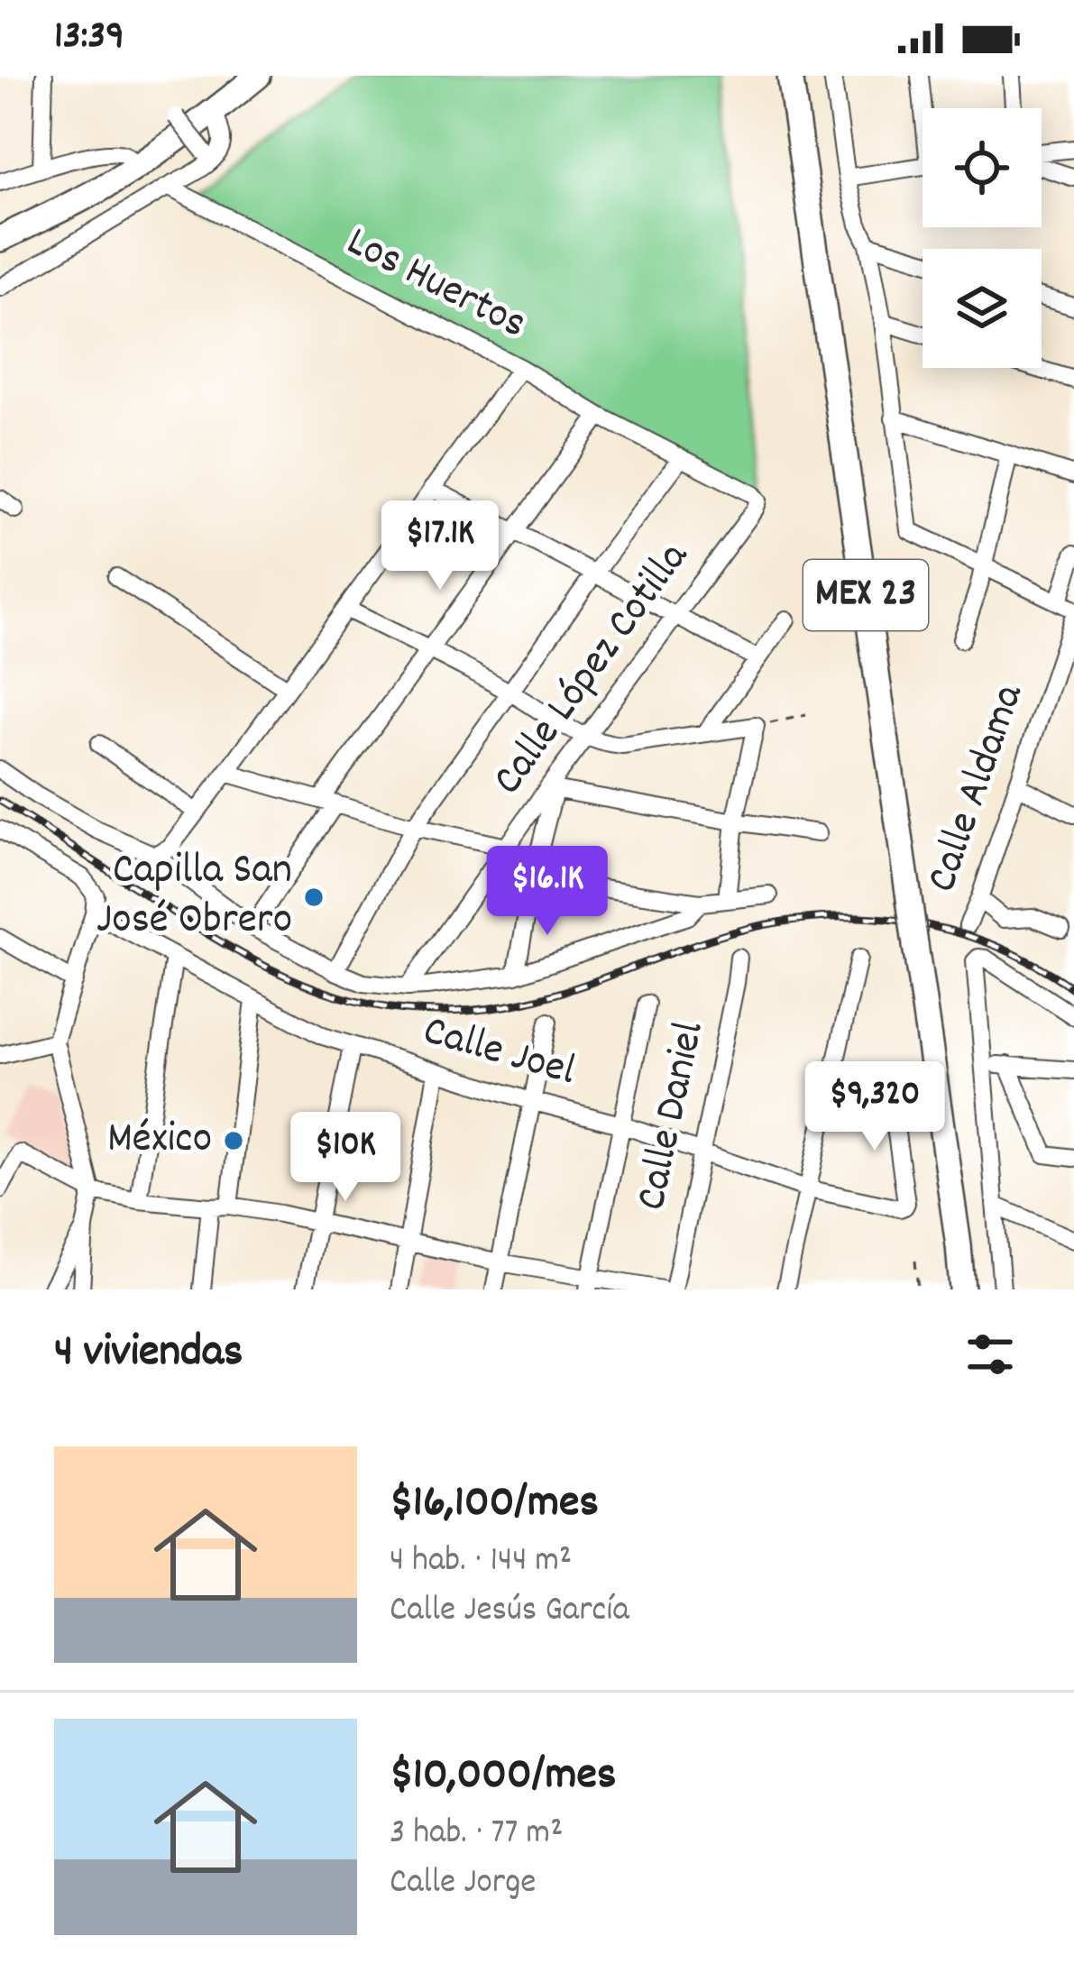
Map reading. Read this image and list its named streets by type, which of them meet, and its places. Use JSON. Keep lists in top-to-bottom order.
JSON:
{
  "streets": {
    "highway": ["MEX 23"],
    "street": [
      "Los Huertos",
      "Calle López Cotilla",
      "Calle Aldama",
      "Calle Joel",
      "Calle Daniel"
    ]
  },
  "crossings": [
    ["Los Huertos", "Calle López Cotilla"],
    ["Calle Joel", "Calle Daniel"]
  ],
  "places": ["Capilla San José Obrero", "México"],
  "page": {
    "status": "13:39",
    "price": [
      "$17.1K",
      "$16.1K",
      "$9,320",
      "$10K"
    ],
    "heading": "4 viviendas",
    "list": [
      {
        "name": "$16,100/mes",
        "note": "4 hab. · 144 m² · Calle Jesús García"
      },
      {
        "name": "$10,000/mes",
        "note": "3 hab. · 77 m² · Calle Jorge"
      }
    ]
  }
}
